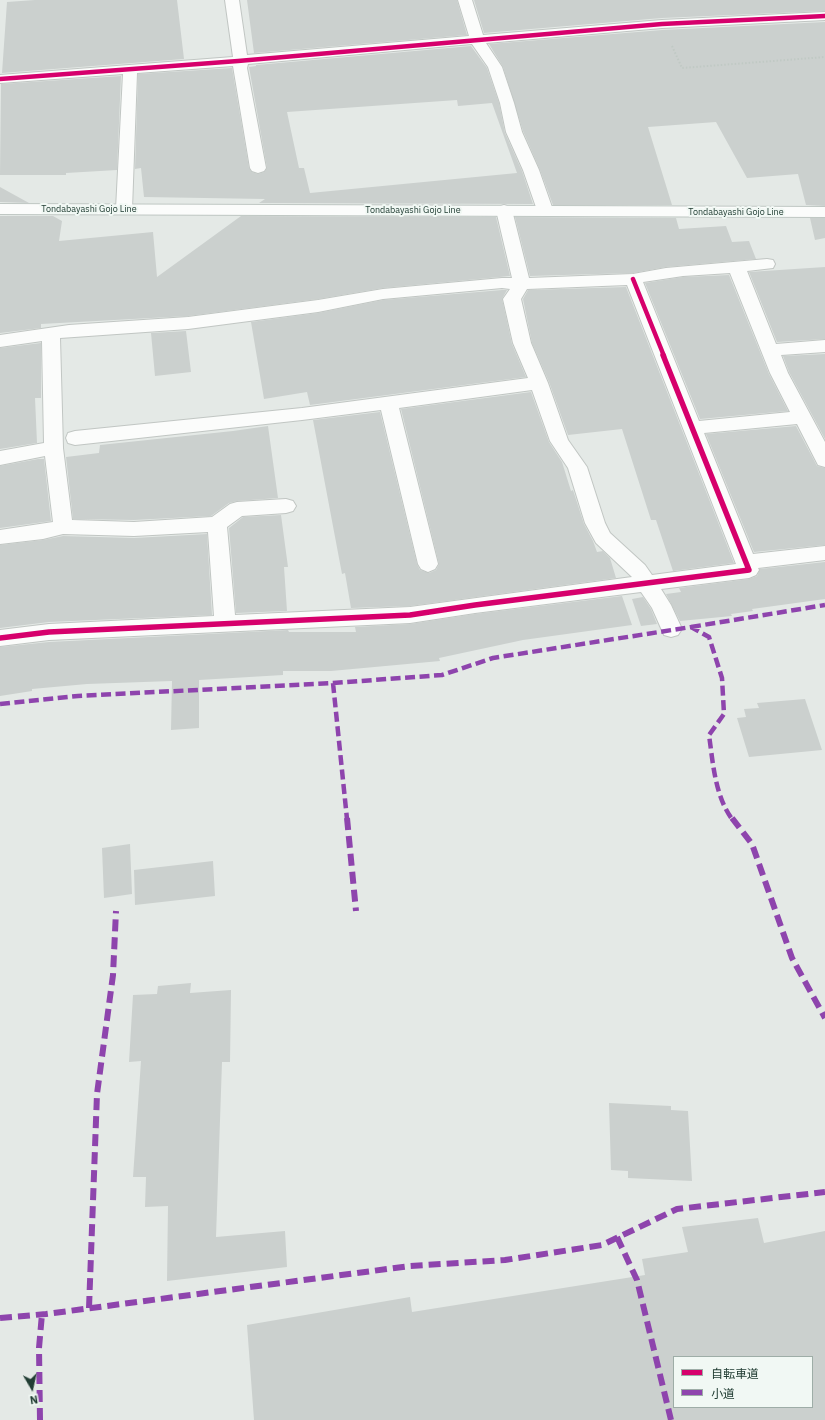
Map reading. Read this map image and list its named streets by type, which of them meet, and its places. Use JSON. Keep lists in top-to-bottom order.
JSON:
{
  "streets": {
    "street": ["Tondabayashi Gojo Line"]
  },
  "legend": ["自転車道", "小道"],
  "north": "bottom"
}
